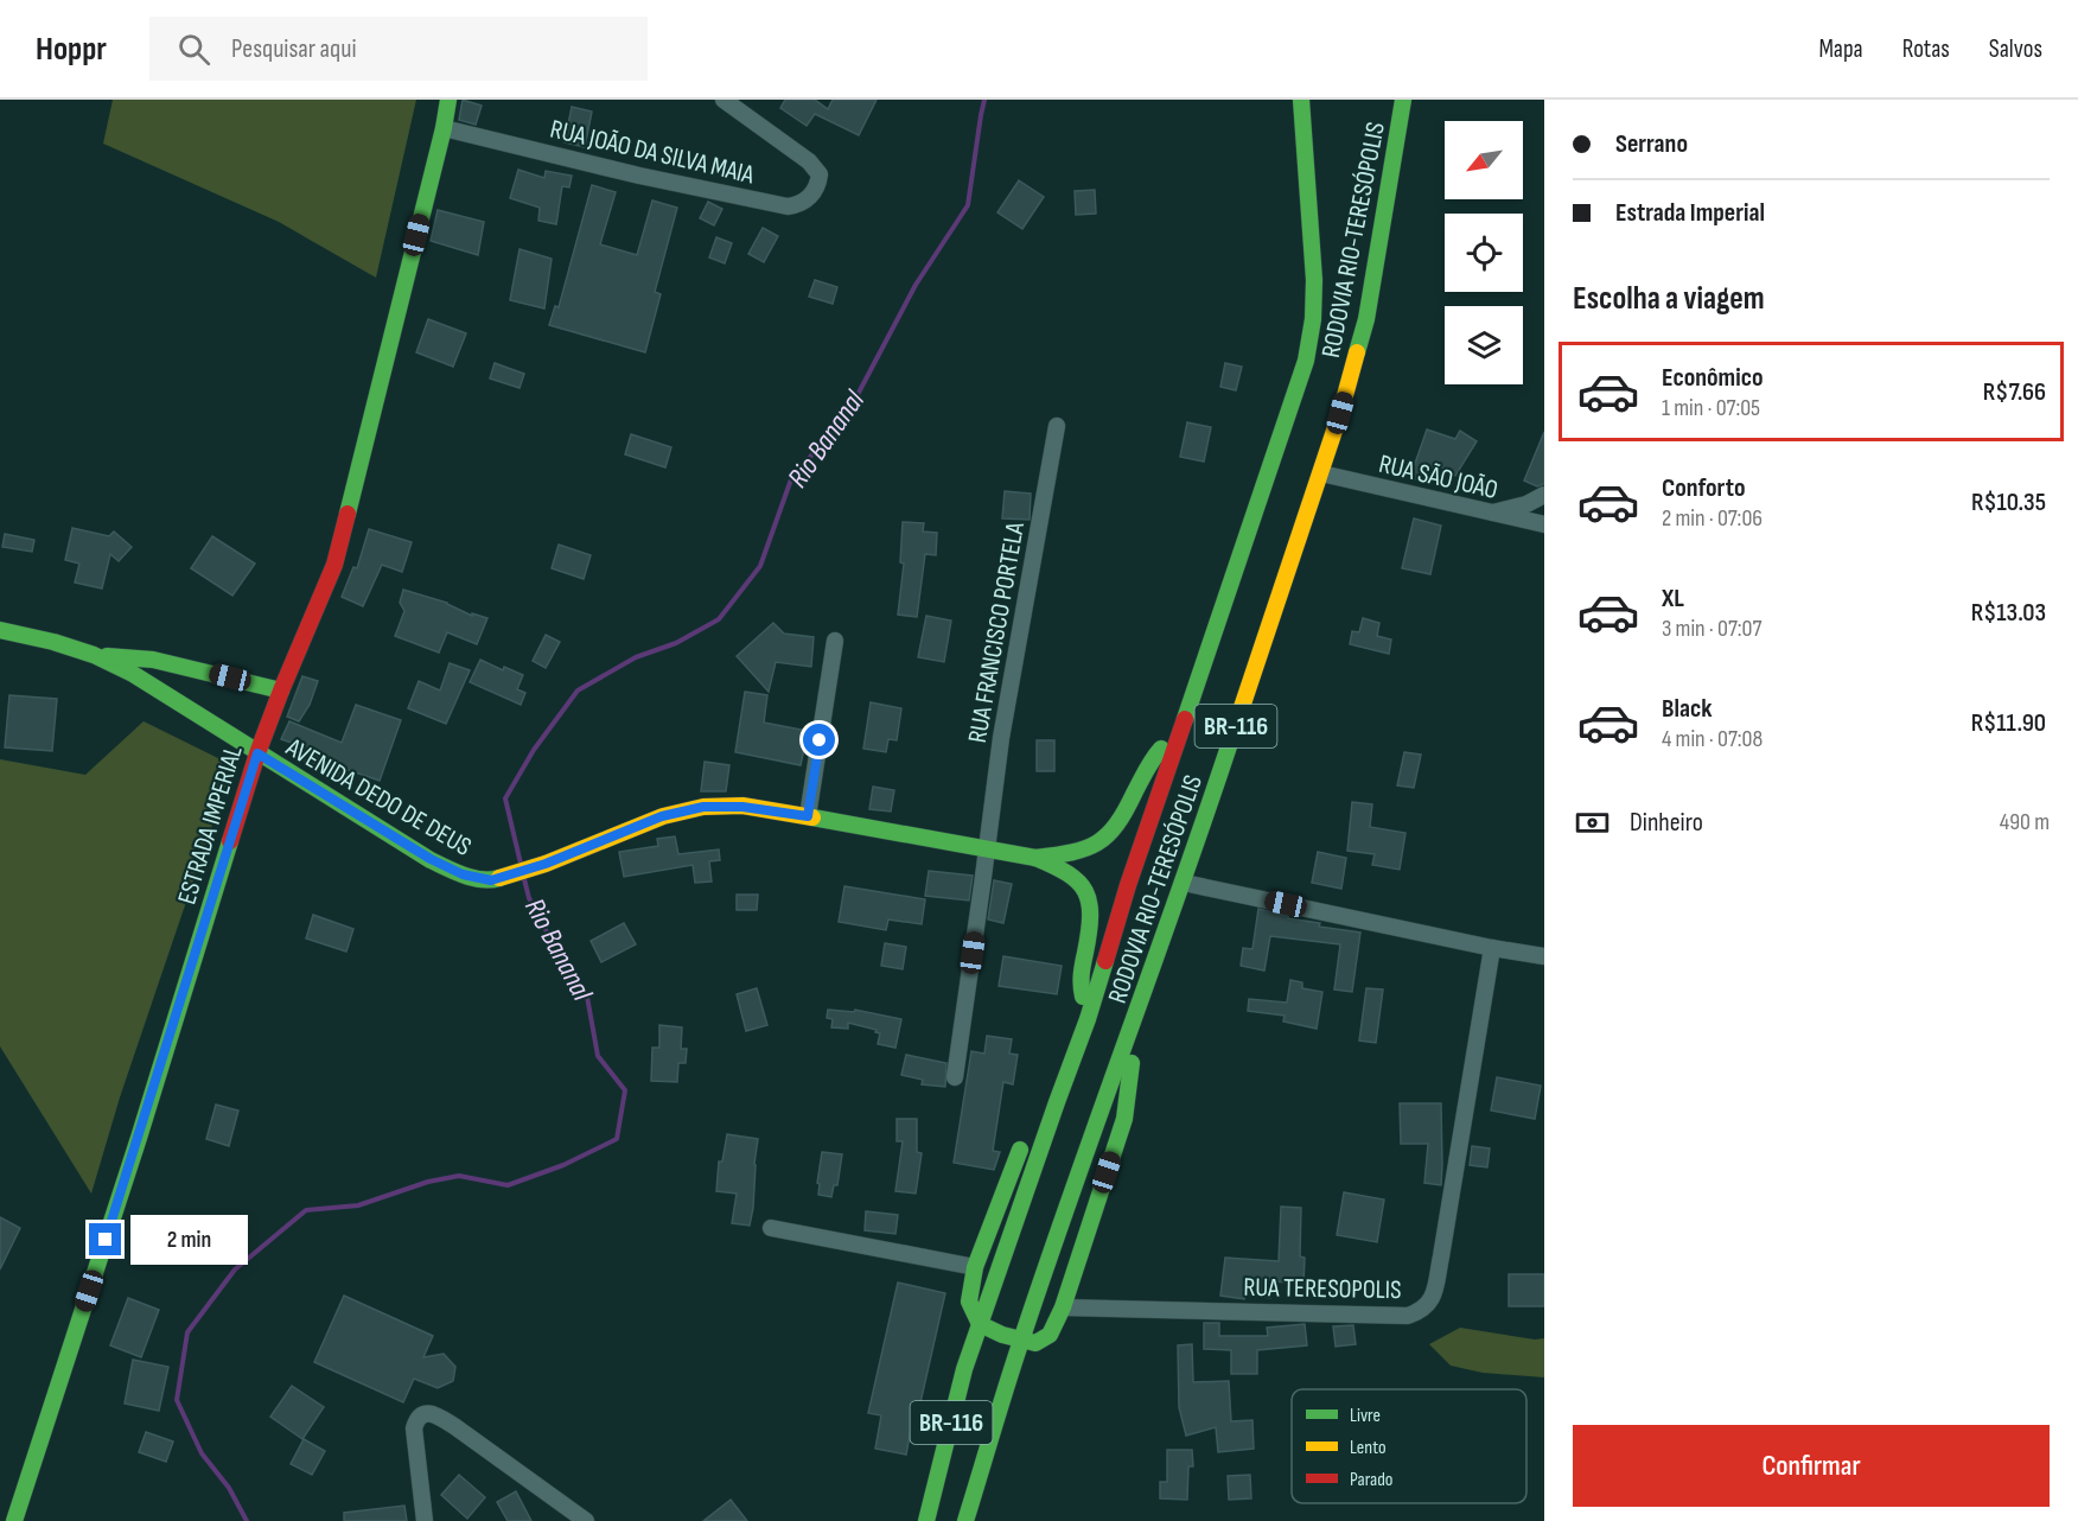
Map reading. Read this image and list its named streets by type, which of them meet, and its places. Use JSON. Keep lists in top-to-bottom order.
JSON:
{
  "streets": {
    "main road": [
      "RODOVIA RIO-TERESÓPOLIS",
      "BR-116",
      "AVENIDA DEDO DE DEUS",
      "ESTRADA IMPERIAL"
    ],
    "street": [
      "RUA JOÃO DA SILVA MAIA",
      "RUA SÃO JOÃO",
      "RUA FRANCISCO PORTELA",
      "RUA TERESOPOLIS"
    ]
  },
  "crossings": [
    ["RUA JOÃO DA SILVA MAIA", "ESTRADA IMPERIAL"],
    ["RODOVIA RIO-TERESÓPOLIS", "RUA SÃO JOÃO"],
    ["RUA FRANCISCO PORTELA", "AVENIDA DEDO DE DEUS"],
    ["AVENIDA DEDO DE DEUS", "ESTRADA IMPERIAL"]
  ],
  "water": ["Rio Bananal"],
  "legend": ["Livre", "Lento", "Parado"],
  "north": "bottom left",
  "page": {
    "header": "Hoppr",
    "search": "Pesquisar aqui",
    "nav": ["Mapa", "Rotas", "Salvos"],
    "banner": ["Serrano", "Estrada Imperial"],
    "heading": "Escolha a viagem",
    "list": [
      {
        "name": "Econômico",
        "note": "1 min · 07:05",
        "value": "R$7.66"
      },
      {
        "name": "Conforto",
        "note": "2 min · 07:06",
        "value": "R$10.35"
      },
      {
        "name": "XL",
        "note": "3 min · 07:07",
        "value": "R$13.03"
      },
      {
        "name": "Black",
        "note": "4 min · 07:08",
        "value": "R$11.90"
      }
    ],
    "pay": ["Dinheiro", "490 m"],
    "bubble": "2 min",
    "buttons": "Confirmar"
  }
}
